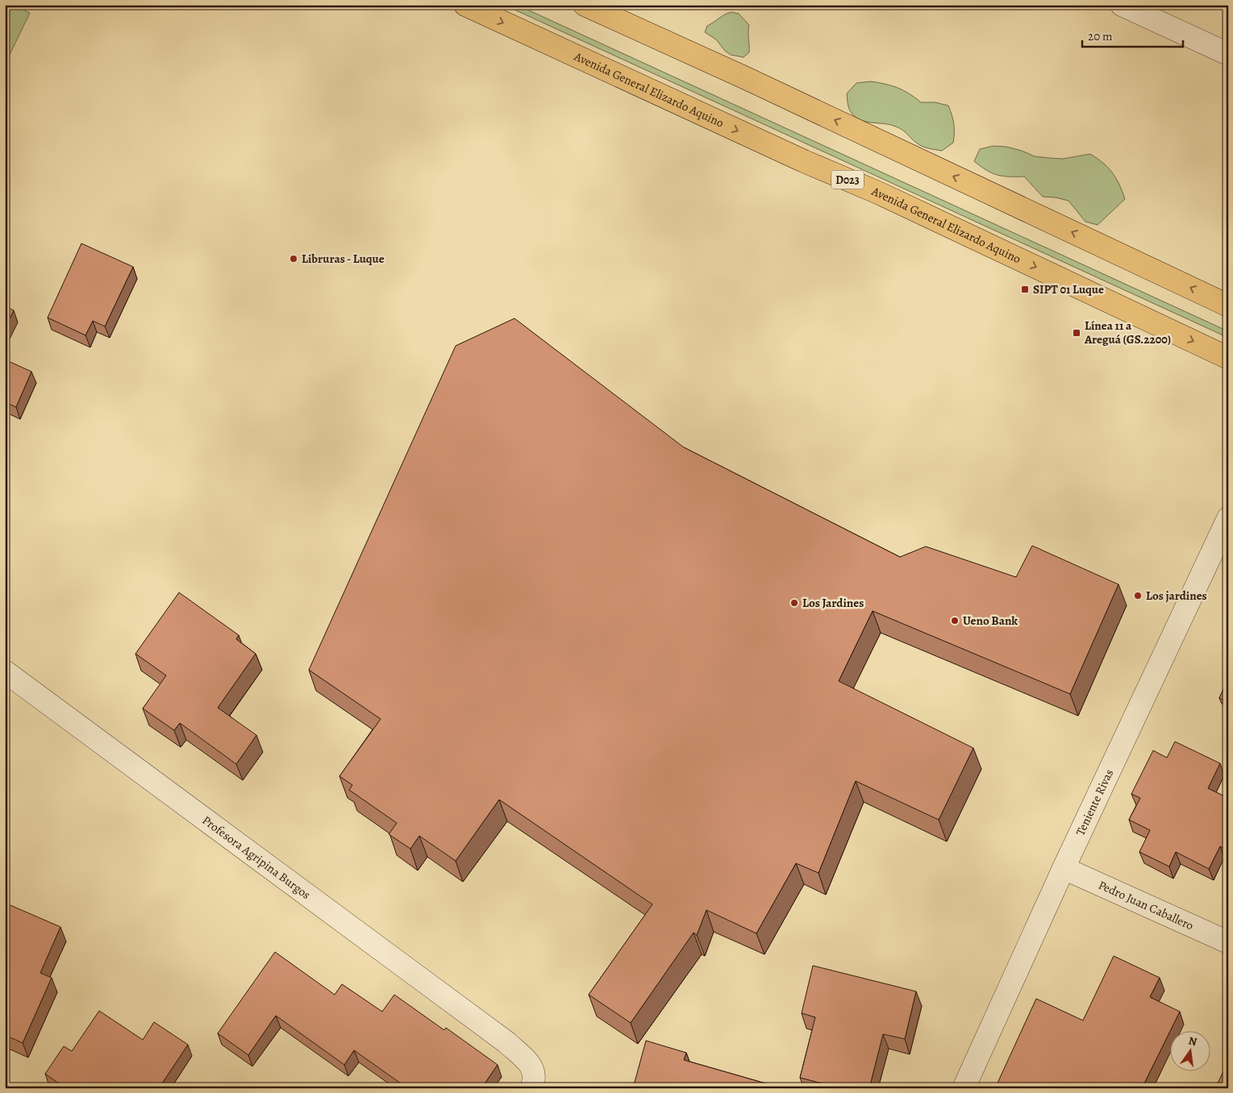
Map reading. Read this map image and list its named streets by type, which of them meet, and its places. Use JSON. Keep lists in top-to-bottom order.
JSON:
{
  "streets": {
    "main road": ["Avenida General Elizardo Aquino", "D023"],
    "street": ["Teniente Rivas", "Profesora Agripina Burgos", "Pedro Juan Caballero"]
  },
  "crossings": [
    ["Teniente Rivas", "Pedro Juan Caballero"]
  ],
  "places": {
    "other": [
      "Libruras - Luque",
      "Los jardines",
      "Los Jardines",
      "Ueno Bank"
    ],
    "transit": ["SIPT 01 Luque", "Línea 11 a Areguá (GS.2200)"]
  },
  "scale_bar": "20 m",
  "north": "top"
}
